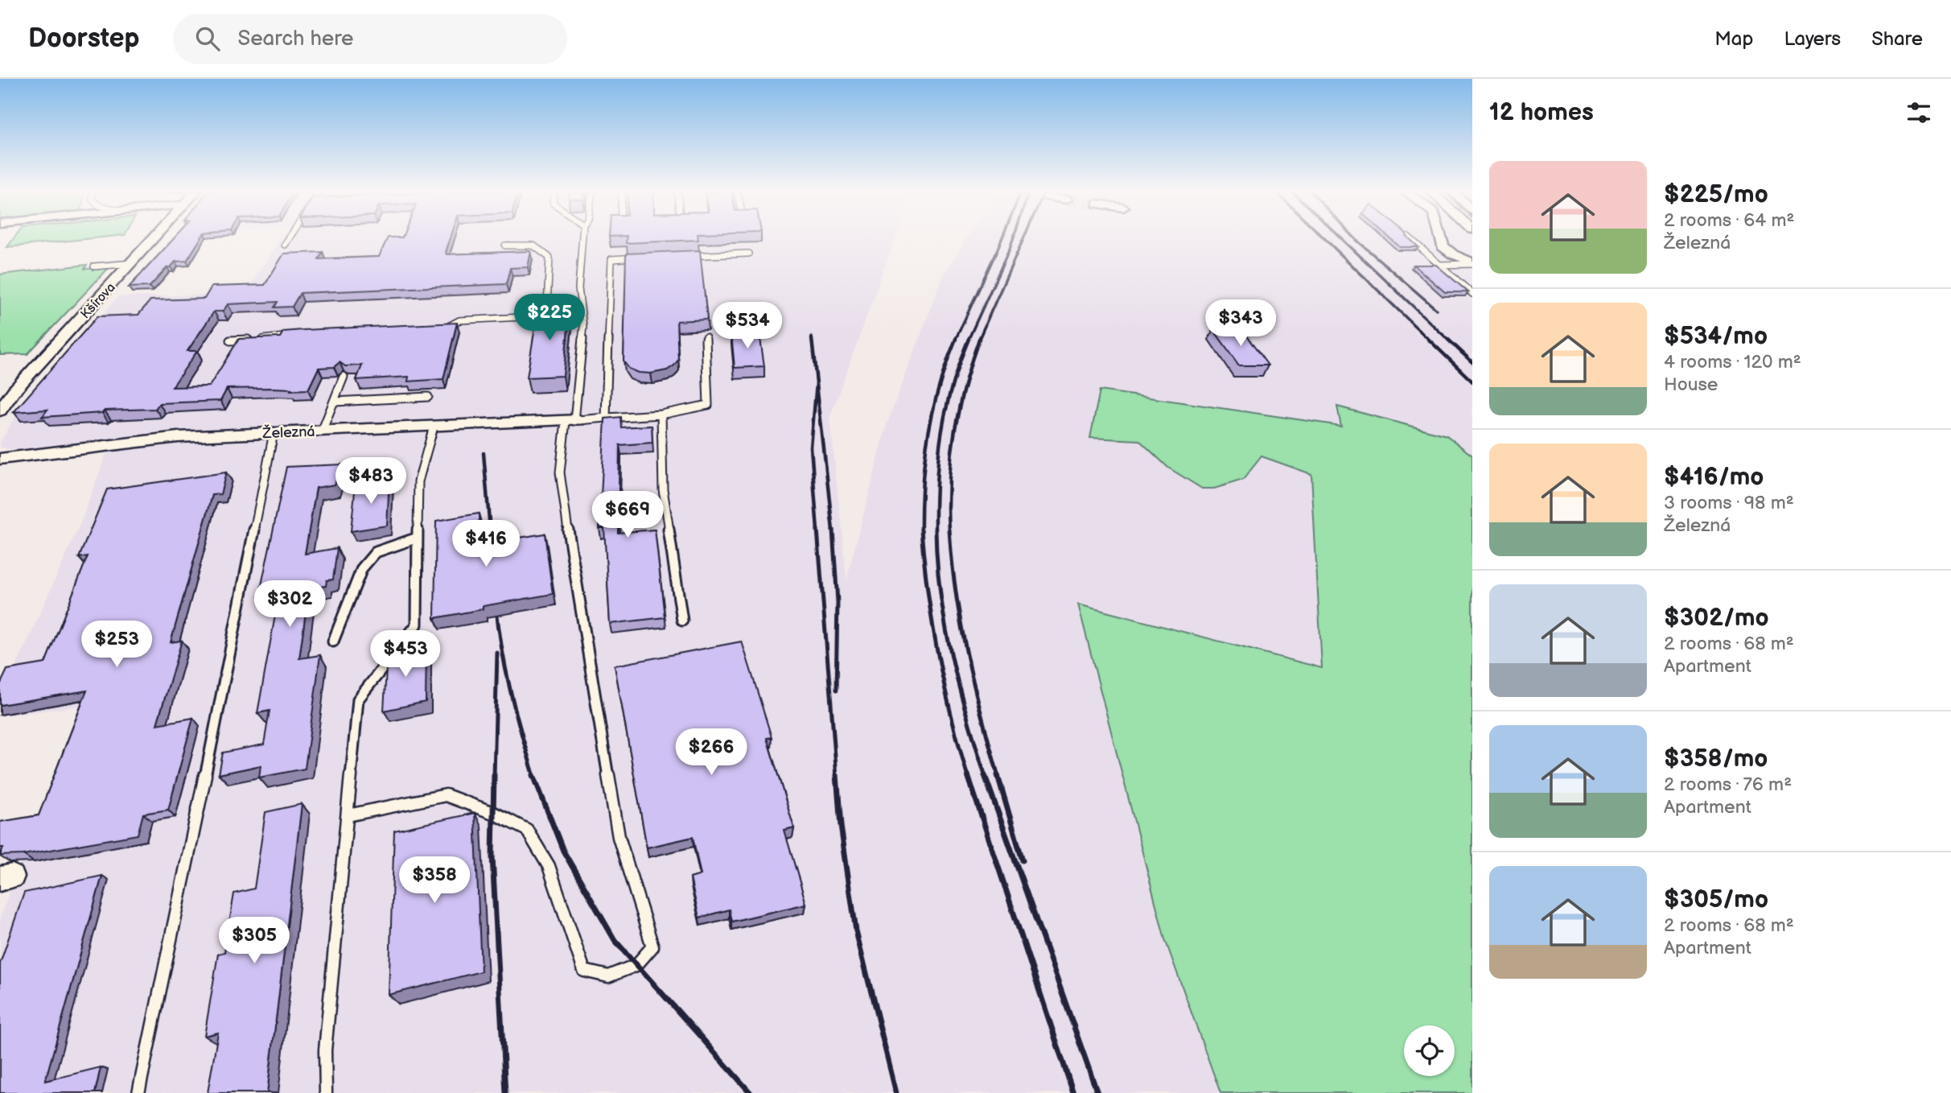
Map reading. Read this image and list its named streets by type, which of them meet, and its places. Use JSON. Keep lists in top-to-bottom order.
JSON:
{
  "streets": {
    "street": ["Kšírova", "Železná"]
  },
  "page": {
    "header": "Doorstep",
    "search": "Search here",
    "nav": ["Map", "Layers", "Share"],
    "heading": "12 homes",
    "list": [
      {
        "name": "$225/mo",
        "note": "2 rooms · 64 m² · Železná"
      },
      {
        "name": "$534/mo",
        "note": "4 rooms · 120 m² · House"
      },
      {
        "name": "$416/mo",
        "note": "3 rooms · 98 m² · Železná"
      },
      {
        "name": "$302/mo",
        "note": "2 rooms · 68 m² · Apartment"
      },
      {
        "name": "$358/mo",
        "note": "2 rooms · 76 m² · Apartment"
      },
      {
        "name": "$305/mo",
        "note": "2 rooms · 68 m² · Apartment"
      }
    ],
    "price": [
      "$225",
      "$343",
      "$534",
      "$483",
      "$669",
      "$416",
      "$302",
      "$253",
      "$453",
      "$266",
      "$358",
      "$305"
    ]
  }
}
